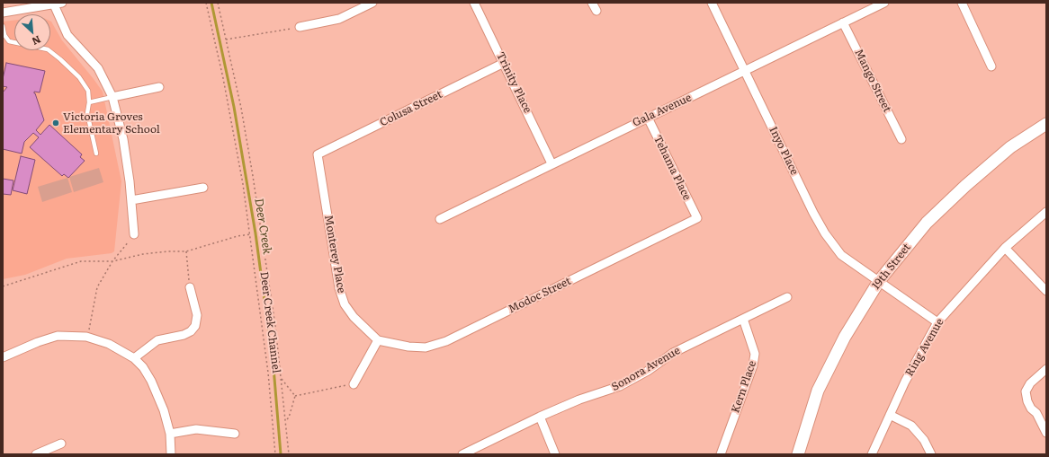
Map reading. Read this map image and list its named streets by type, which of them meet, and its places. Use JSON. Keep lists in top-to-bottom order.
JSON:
{
  "streets": {
    "street": [
      "Mango Street",
      "Trinity Place",
      "Colusa Street",
      "Gala Avenue",
      "Inyo Place",
      "Tehama Place",
      "Monterey Place",
      "19th Street",
      "Modoc Street",
      "Ring Avenue",
      "Sonora Avenue",
      "Kern Place"
    ],
    "path": ["Deer Creek Channel"]
  },
  "crossings": [
    ["Mango Street", "Gala Avenue"],
    ["Trinity Place", "Colusa Street"],
    ["Trinity Place", "Gala Avenue"],
    ["Colusa Street", "Monterey Place"],
    ["Gala Avenue", "Inyo Place"],
    ["Gala Avenue", "Tehama Place"],
    ["Inyo Place", "19th Street"],
    ["Inyo Place", "Ring Avenue"],
    ["Tehama Place", "Modoc Street"],
    ["Monterey Place", "Modoc Street"],
    ["Sonora Avenue", "Kern Place"]
  ],
  "water": ["Deer Creek"],
  "places": ["Victoria Groves Elementary School"],
  "north": "bottom right"
}
